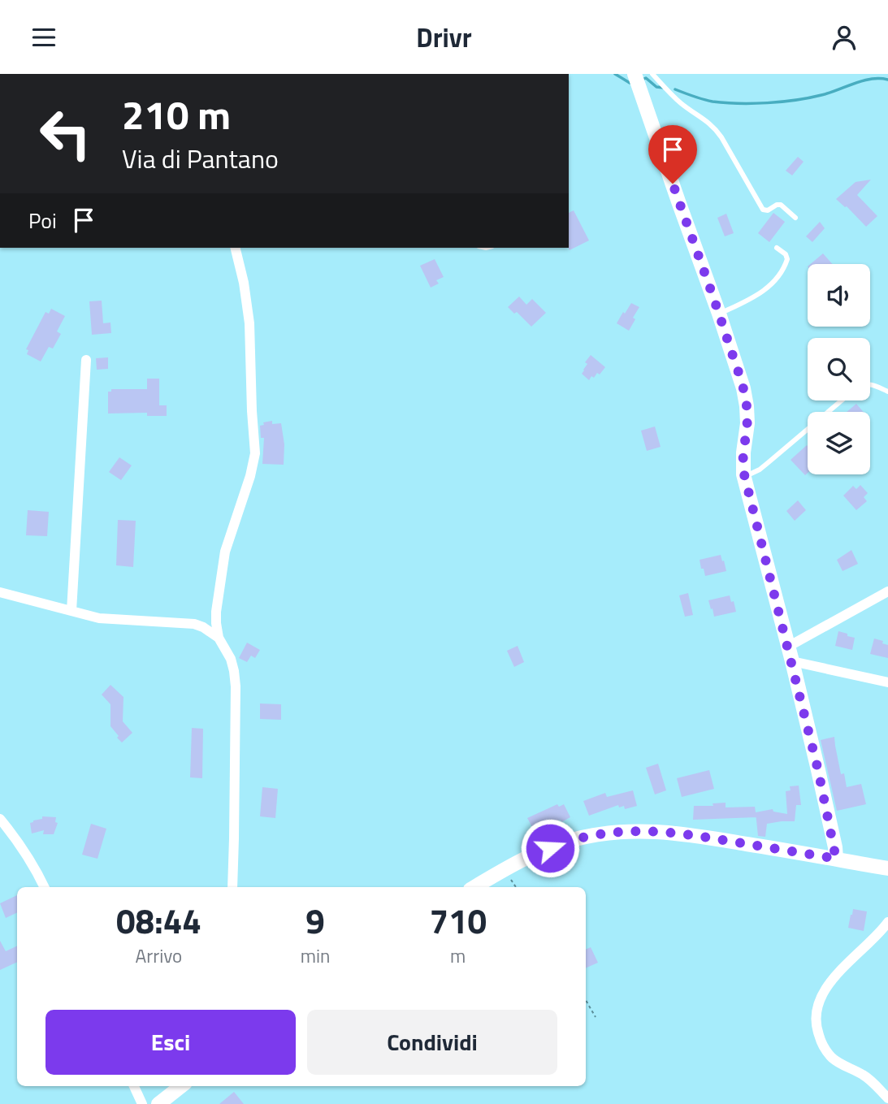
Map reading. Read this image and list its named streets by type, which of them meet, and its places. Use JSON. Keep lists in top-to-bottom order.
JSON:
{
  "page": {
    "header": "Drivr",
    "turn": ["210 m", "Via di Pantano"],
    "then": "Poi",
    "eta": [
      "08:44",
      "Arrivo",
      "9",
      "min",
      "710",
      "m"
    ],
    "buttons": ["Esci", "Condividi"]
  }
}
